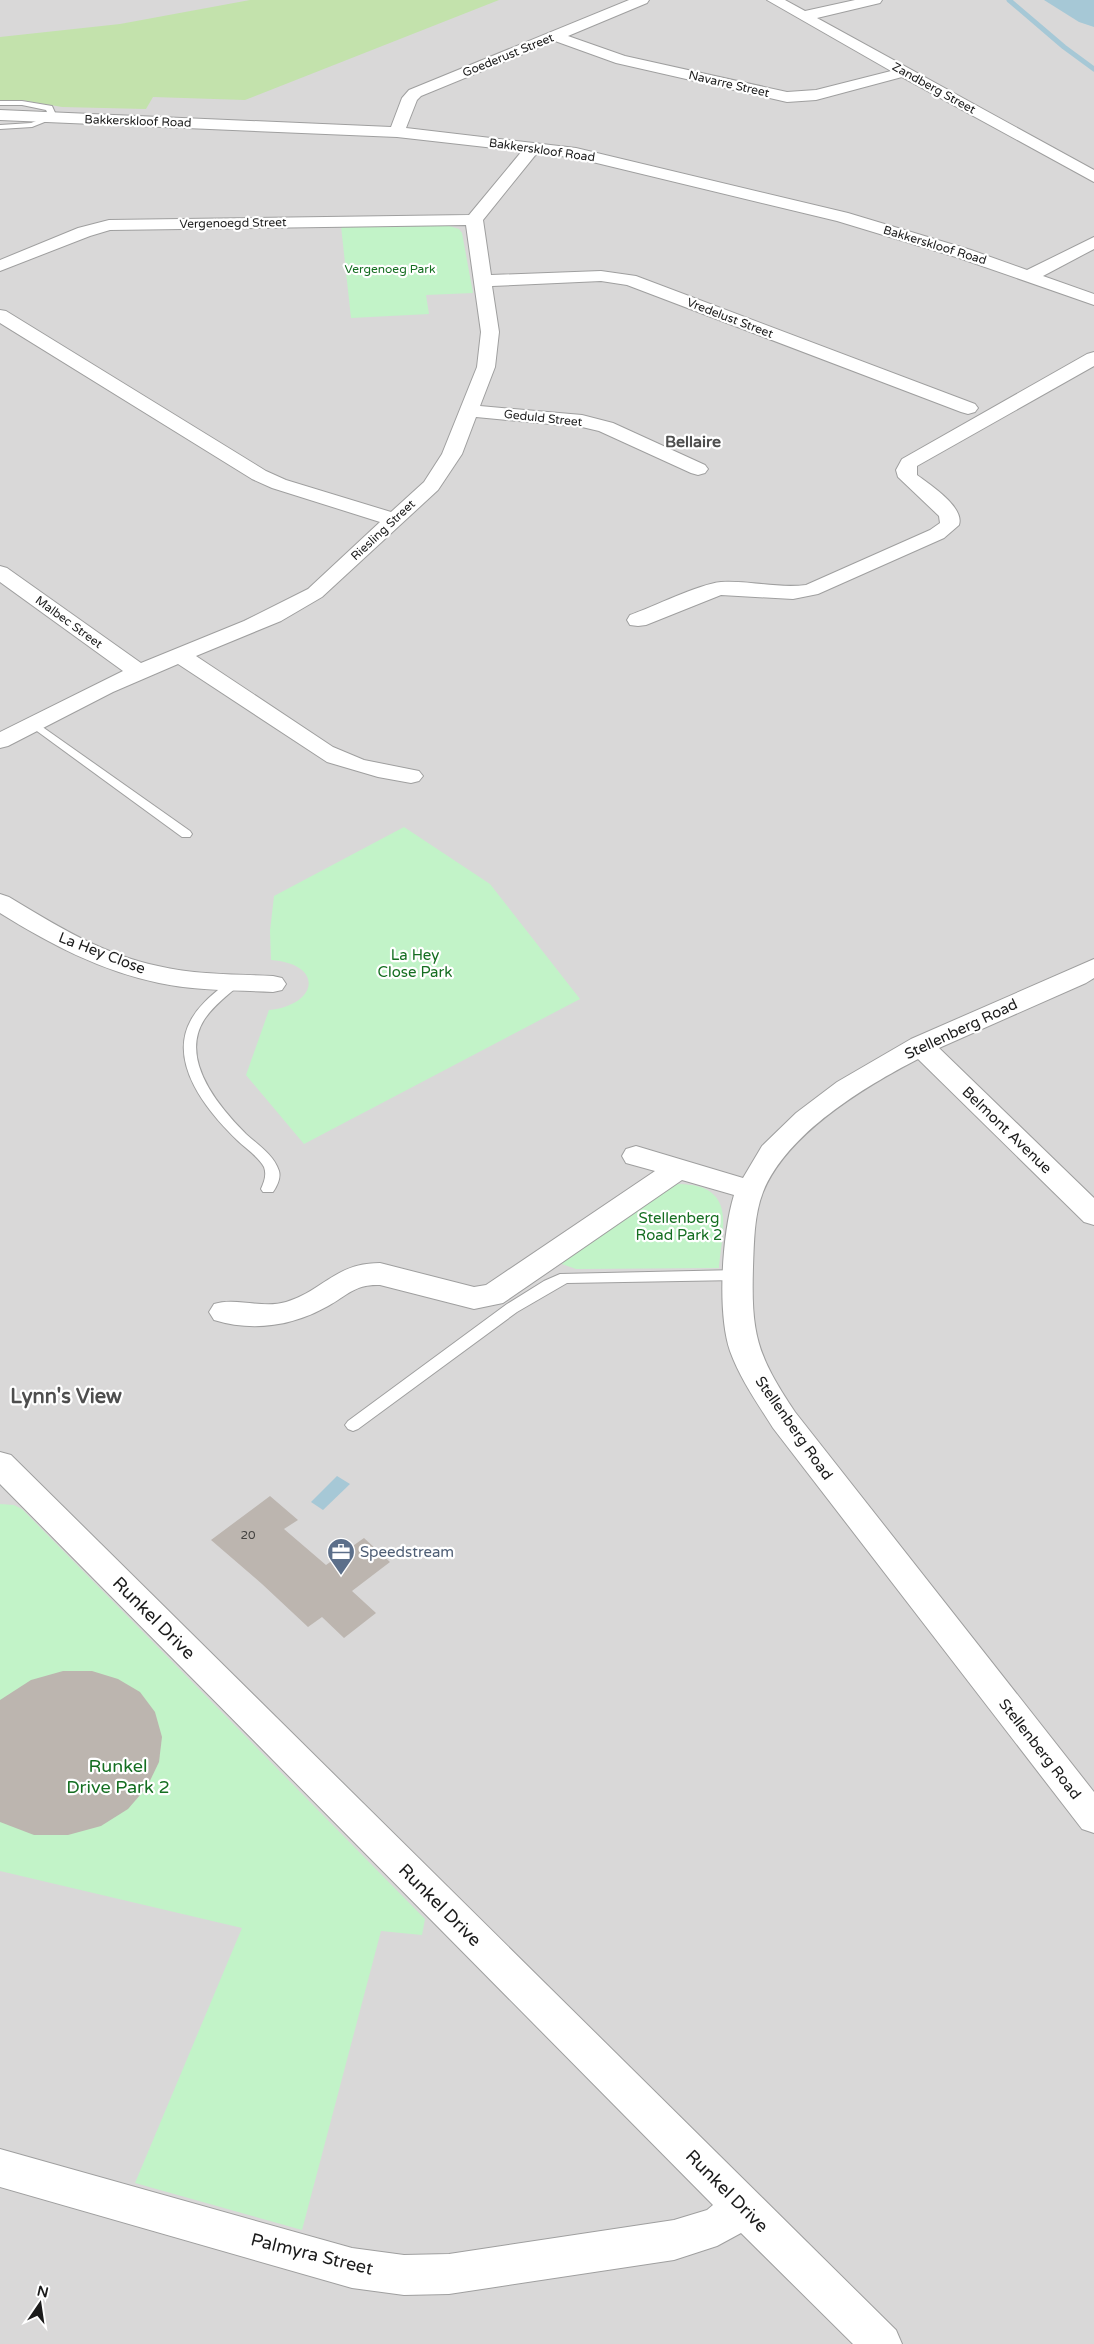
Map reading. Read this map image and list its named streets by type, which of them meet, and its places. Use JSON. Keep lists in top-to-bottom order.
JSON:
{
  "streets": {
    "street": [
      "Goederust Street",
      "Navarre Street",
      "Zandberg Street",
      "Bakkerskloof Road",
      "Vergenoegd Street",
      "Vredelust Street",
      "Geduld Street",
      "Riesling Street",
      "Malbec Street",
      "La Hey Close",
      "Stellenberg Road",
      "Belmont Avenue",
      "Runkel Drive",
      "Palmyra Street"
    ]
  },
  "crossings": [
    ["Goederust Street", "Navarre Street"],
    ["Goederust Street", "Bakkerskloof Road"],
    ["Navarre Street", "Zandberg Street"],
    ["Vergenoegd Street", "Riesling Street"],
    ["Vredelust Street", "Riesling Street"],
    ["Geduld Street", "Riesling Street"],
    ["Riesling Street", "Malbec Street"],
    ["Stellenberg Road", "Belmont Avenue"],
    ["Runkel Drive", "Palmyra Street"]
  ],
  "districts": ["Bellaire", "Lynn's View"],
  "parks": [
    "Vergenoeg Park",
    "La Hey Close Park",
    "Stellenberg Road Park 2",
    "Runkel Drive Park 2"
  ],
  "places": {
    "office": ["Speedstream"]
  },
  "house_numbers": ["20"],
  "north": "top"
}
